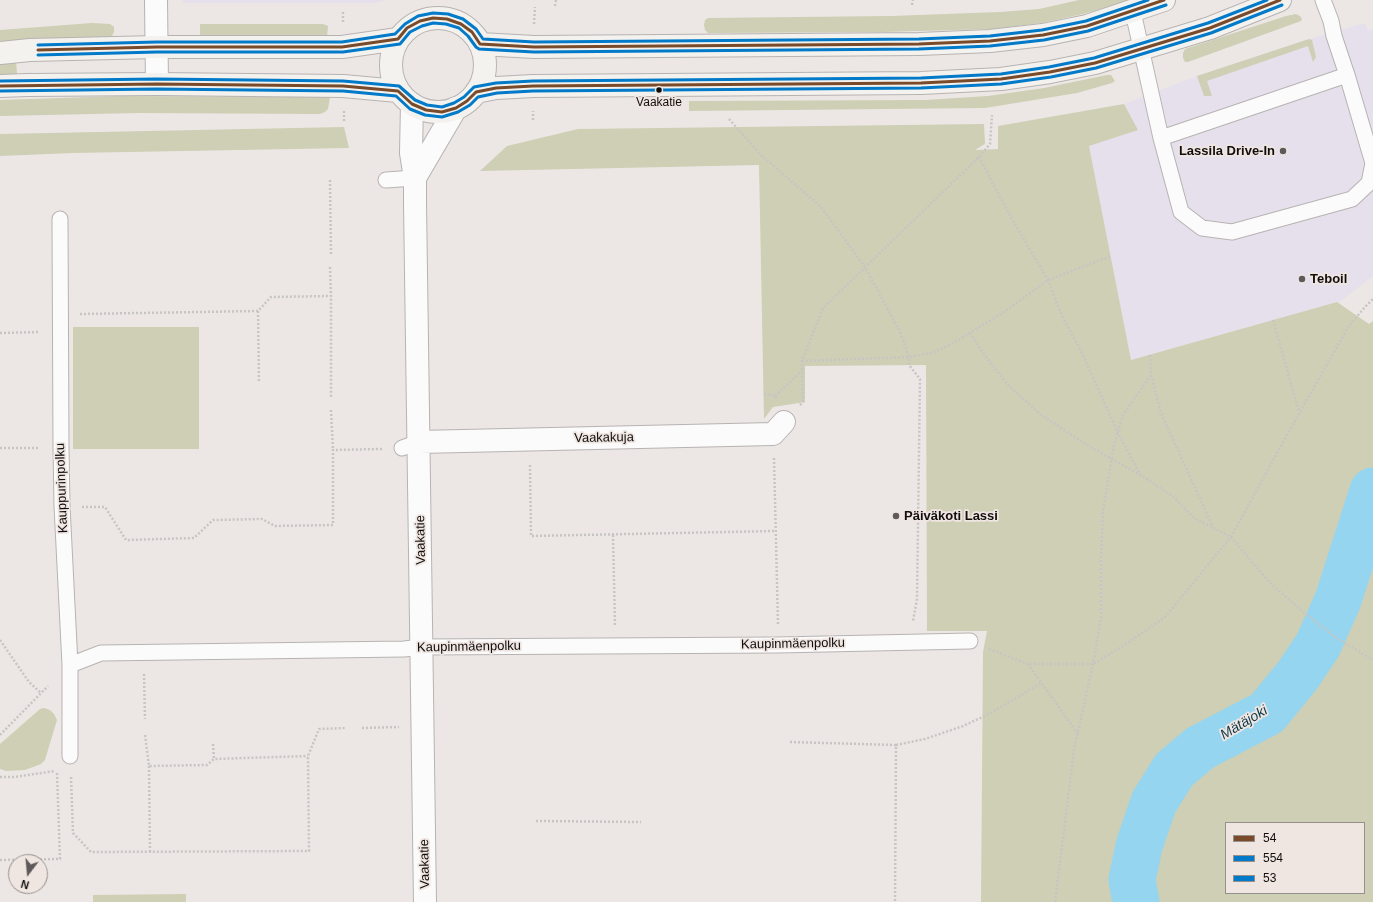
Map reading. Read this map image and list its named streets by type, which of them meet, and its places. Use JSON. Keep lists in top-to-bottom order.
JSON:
{
  "streets": {
    "street": ["Vaakakuja", "Vaakatie"],
    "lane": ["Kauppurinpolku", "Kaupinmäenpolku"]
  },
  "crossings": [
    ["Vaakakuja", "Vaakatie"],
    ["Kauppurinpolku", "Kaupinmäenpolku"],
    ["Vaakatie", "Kaupinmäenpolku"]
  ],
  "water": ["Mätäjoki"],
  "places": [
    "Vaakatie",
    "Lassila Drive-In",
    "Teboil",
    "Päiväkoti Lassi"
  ],
  "lines": ["transit line 54", "transit line 53", "transit line 554"],
  "legend": ["54", "554", "53"],
  "north": "bottom"
}
